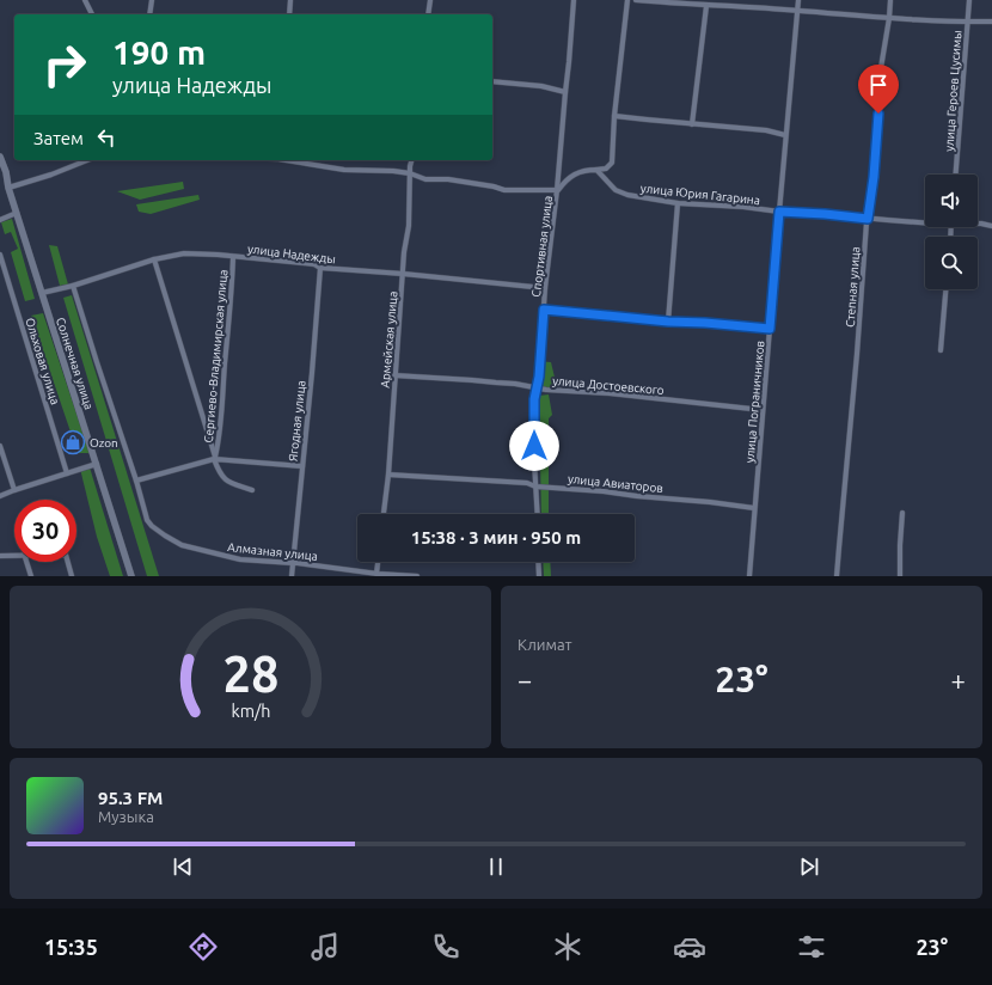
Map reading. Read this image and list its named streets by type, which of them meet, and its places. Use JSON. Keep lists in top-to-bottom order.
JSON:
{
  "streets": {
    "street": [
      "улица Героев Цусимы",
      "улица Юрия Гагарина",
      "Спортивная улица",
      "улица Надежды",
      "Степная улица",
      "Армейская улица",
      "Сергиево-Владимирская улица",
      "Ольховая улица",
      "Солнечная улица",
      "улица Достоевского",
      "улица Пограничников",
      "Ягодная улица",
      "улица Авиаторов",
      "Алмазная улица"
    ]
  },
  "crossings": [
    ["улица Юрия Гагарина", "Степная улица"],
    ["улица Юрия Гагарина", "улица Пограничников"],
    ["Спортивная улица", "улица Надежды"],
    ["Спортивная улица", "улица Достоевского"],
    ["Спортивная улица", "улица Авиаторов"],
    ["улица Надежды", "Армейская улица"],
    ["улица Надежды", "Сергиево-Владимирская улица"],
    ["улица Надежды", "Солнечная улица"],
    ["улица Надежды", "Ягодная улица"],
    ["улица Надежды", "Алмазная улица"],
    ["Армейская улица", "улица Достоевского"],
    ["Армейская улица", "улица Авиаторов"],
    ["улица Достоевского", "улица Пограничников"],
    ["улица Пограничников", "улица Авиаторов"],
    ["Ягодная улица", "Алмазная улица"]
  ],
  "places": {
    "shop": ["Ozon"]
  },
  "page": {
    "turn": ["190 m", "улица Надежды"],
    "then": "Затем",
    "limit": "30",
    "trip": "15:38 · 3 мин · 950 m",
    "tile": "Климат",
    "heat": ["−", "23°", "+"],
    "song": ["95.3 FM", "Музыка"],
    "tabs": ["15:35", "23°"],
    "gauge": ["28", "km/h"]
  }
}
